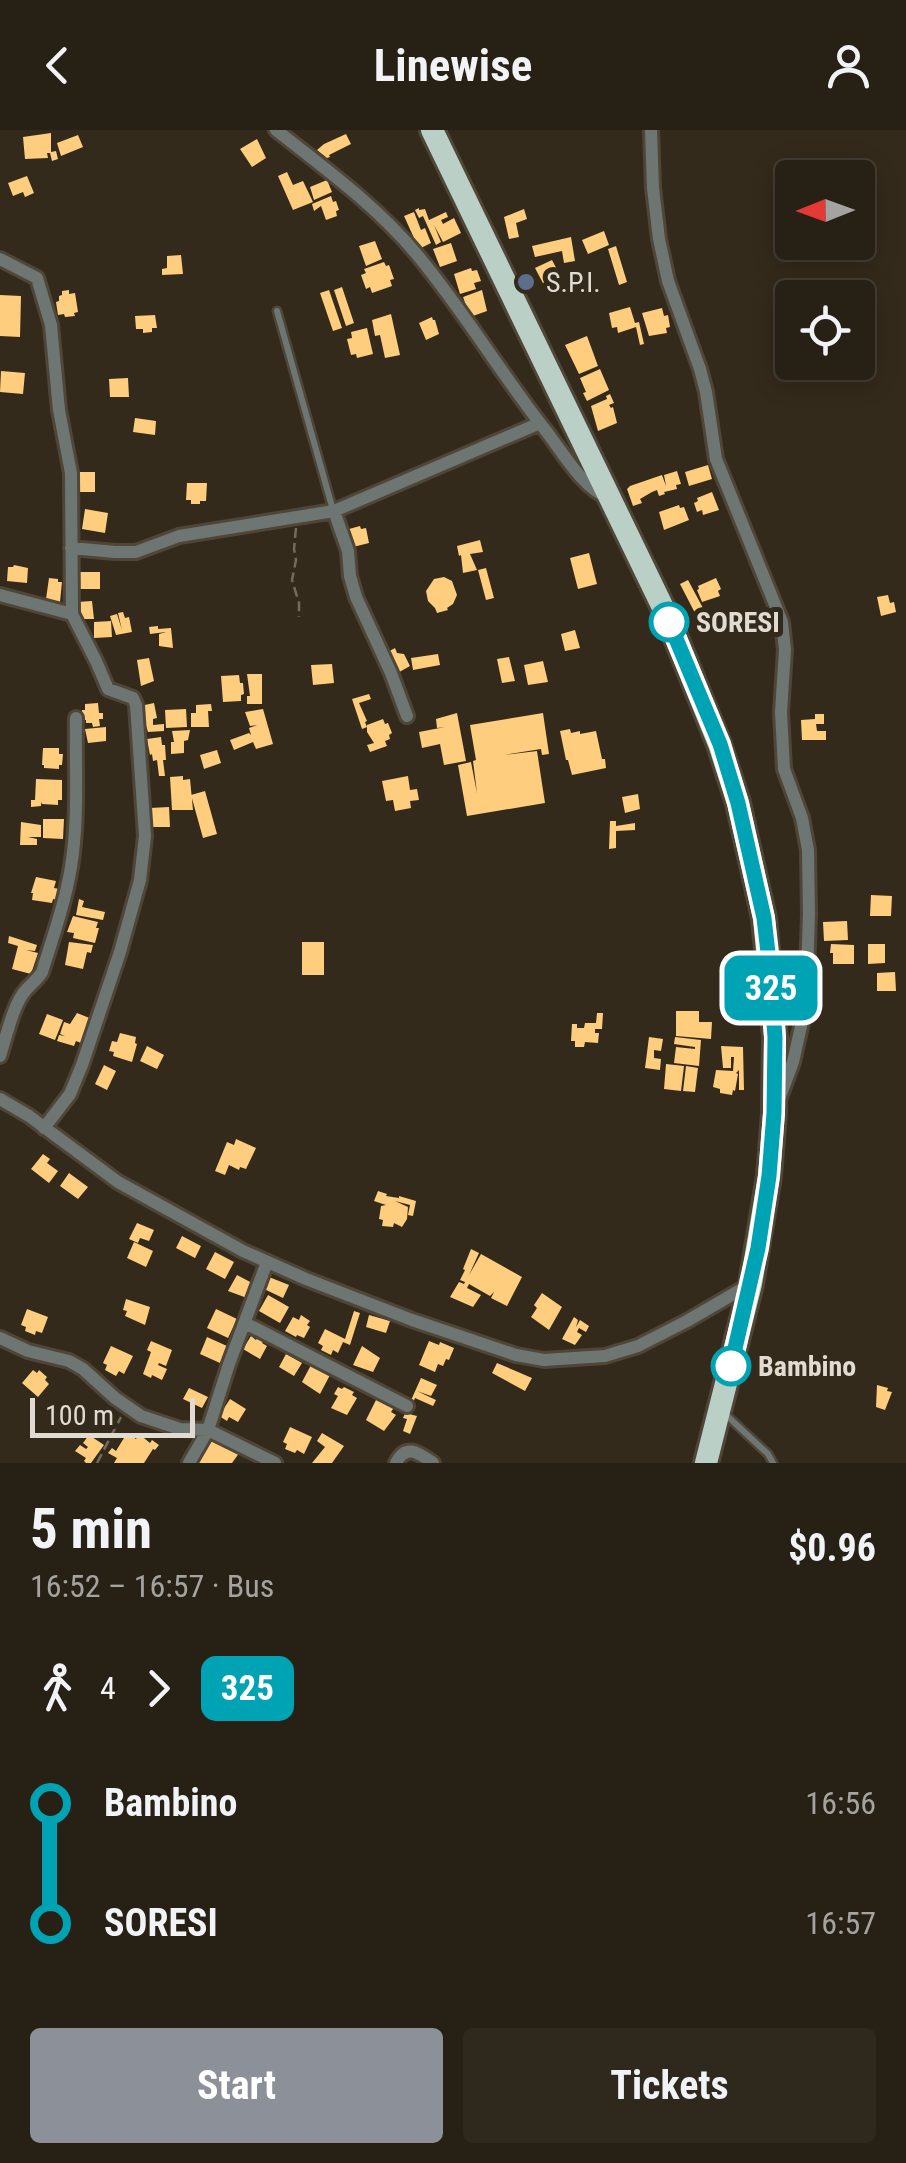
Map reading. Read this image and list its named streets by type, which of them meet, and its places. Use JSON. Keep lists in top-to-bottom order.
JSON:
{
  "places": ["S.P.I.", "SORESI", "Bambino"],
  "lines": ["bus line 325"],
  "scale_bar": "100 m",
  "north": "left",
  "page": {
    "header": "Linewise",
    "on_map": "325",
    "scale": "100 m",
    "heading": ["5 min", "16:52 – 16:57 · Bus", "$0.96"],
    "legs": ["4", "325"],
    "list": [
      {
        "name": "Bambino",
        "value": "16:56"
      },
      {
        "name": "SORESI",
        "value": "16:57"
      }
    ],
    "buttons": ["Start", "Tickets"]
  }
}
